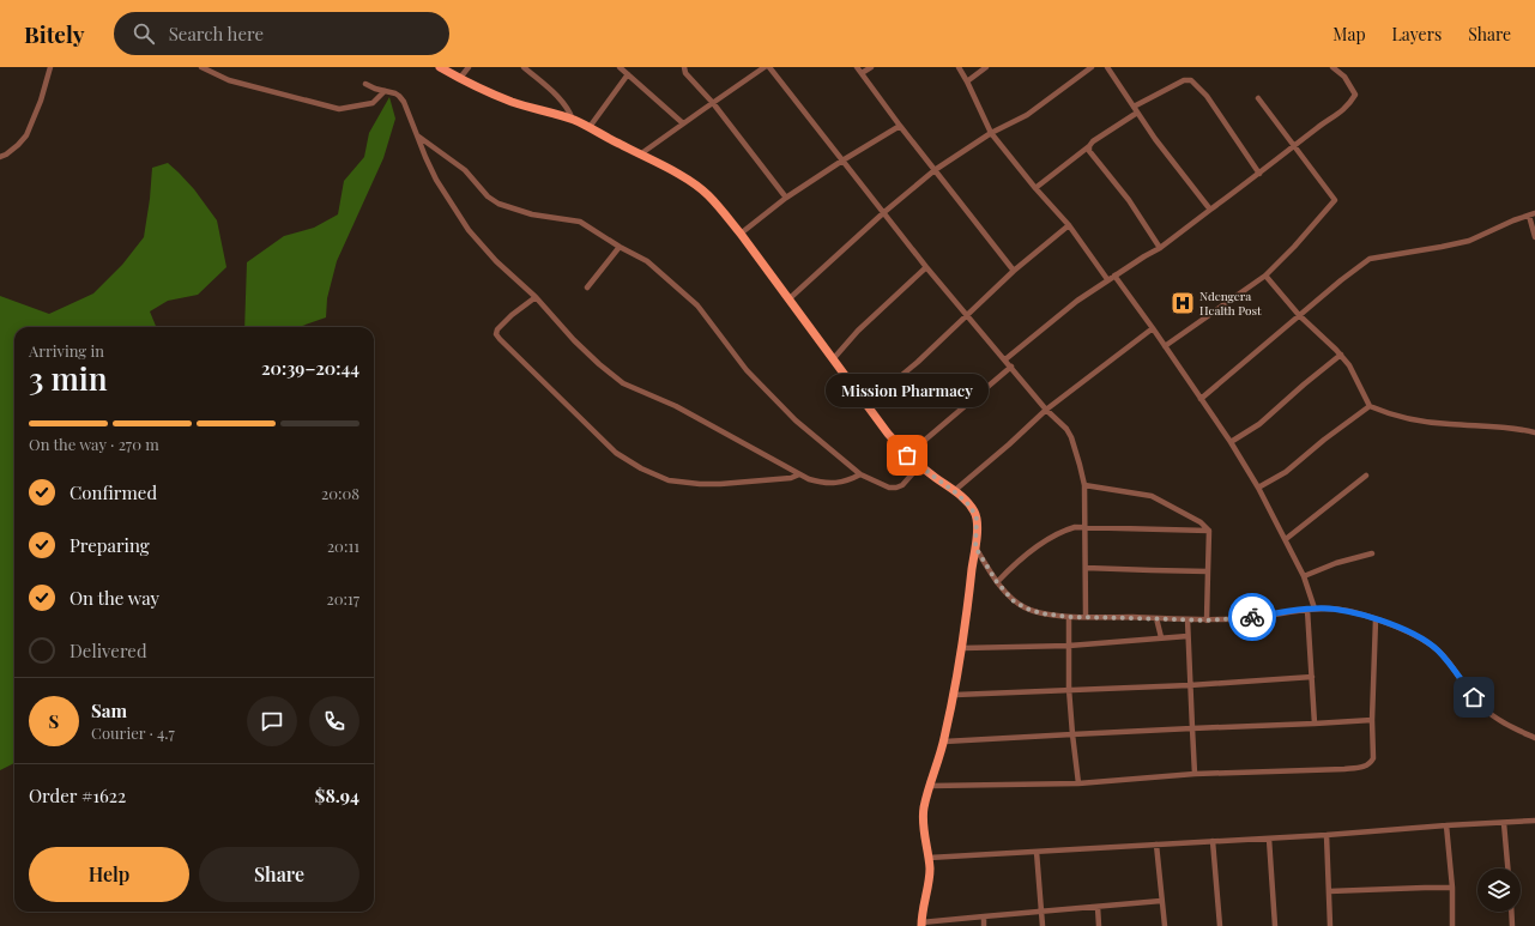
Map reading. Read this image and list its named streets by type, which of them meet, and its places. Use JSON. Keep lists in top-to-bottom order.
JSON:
{
  "places": {
    "hospital": ["Ndengera Health Post"],
    "other": ["Mission Pharmacy"]
  },
  "page": {
    "header": "Bitely",
    "search": "Search here",
    "nav": ["Map", "Layers", "Share"],
    "heading": ["3 min", "Arriving in", "20:39–20:44"],
    "panel": [
      "Sam",
      "Courier · 4.7",
      "Order #1622",
      "$8.94"
    ],
    "bubble": "Mission Pharmacy",
    "bar": "On the way · 270 m",
    "list": [
      ["Confirmed", "20:08"],
      ["Preparing", "20:11"],
      ["On the way", "20:17"],
      "Delivered"
    ],
    "round": "S",
    "buttons": ["Help", "Share"]
  }
}
